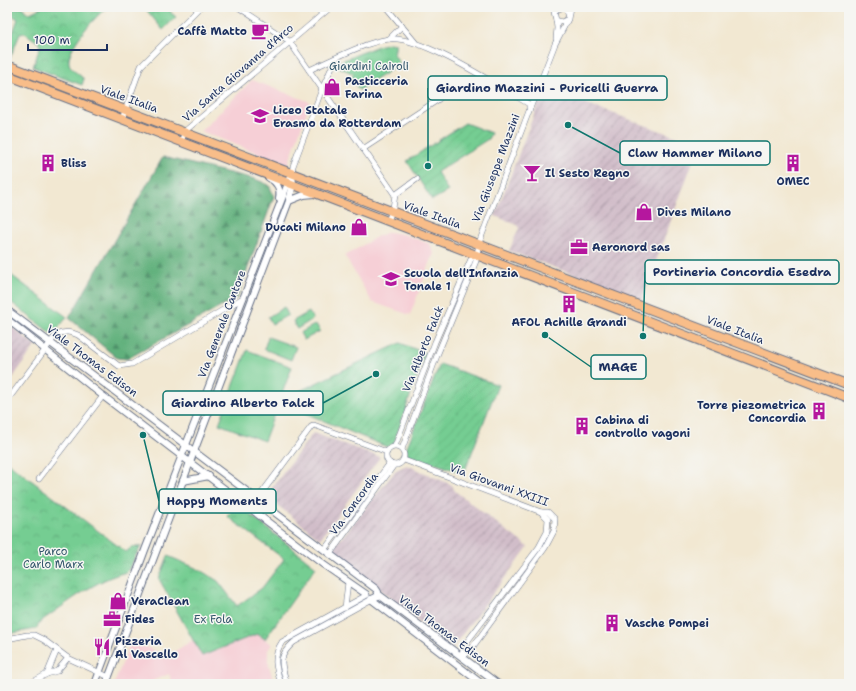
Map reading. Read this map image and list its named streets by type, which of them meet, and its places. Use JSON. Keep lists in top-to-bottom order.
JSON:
{
  "streets": {
    "main road": ["Viale Italia"],
    "street": [
      "Via Santa Giovanna d'Arco",
      "Via Giuseppe Mazzini",
      "Via Generale Cantore",
      "Via Alberto Falck",
      "Viale Thomas Edison",
      "Via Giovanni XXIII",
      "Via Concordia"
    ]
  },
  "crossings": [
    ["Via Santa Giovanna d'Arco", "Viale Italia"],
    ["Viale Italia", "Via Giuseppe Mazzini"],
    ["Viale Italia", "Via Generale Cantore"],
    ["Viale Italia", "Via Alberto Falck"],
    ["Via Giuseppe Mazzini", "Via Alberto Falck"],
    ["Via Generale Cantore", "Viale Thomas Edison"],
    ["Via Alberto Falck", "Via Giovanni XXIII"],
    ["Via Alberto Falck", "Via Concordia"],
    ["Viale Thomas Edison", "Via Giovanni XXIII"],
    ["Viale Thomas Edison", "Via Concordia"],
    ["Via Giovanni XXIII", "Via Concordia"]
  ],
  "parks": ["Giardini Cairoli", "Parco Carlo Marx", "Ex Fola"],
  "places": {
    "cafe": ["Caffè Matto"],
    "shop": [
      "Pasticceria Farina",
      "Dives Milano",
      "Ducati Milano",
      "VeraClean"
    ],
    "school or university": ["Liceo Statale Erasmo da Rotterdam", "Scuola dell'Infanzia Tonale 1"],
    "other": [
      "Claw Hammer Milano",
      "Giardino Mazzini - Puricelli Guerra",
      "MAGE",
      "Portineria Concordia Esedra",
      "Giardino Alberto Falck",
      "Happy Moments"
    ],
    "building": [
      "Bliss",
      "OMEC",
      "AFOL Achille Grandi",
      "Torre piezometrica Concordia",
      "Cabina di controllo vagoni",
      "Vasche Pompei"
    ],
    "bar": ["Il Sesto Regno"],
    "office": ["Aeronord sas", "Fides"],
    "restaurant": ["Pizzeria Al Vascello"]
  },
  "scale_bar": "100 m"
}
